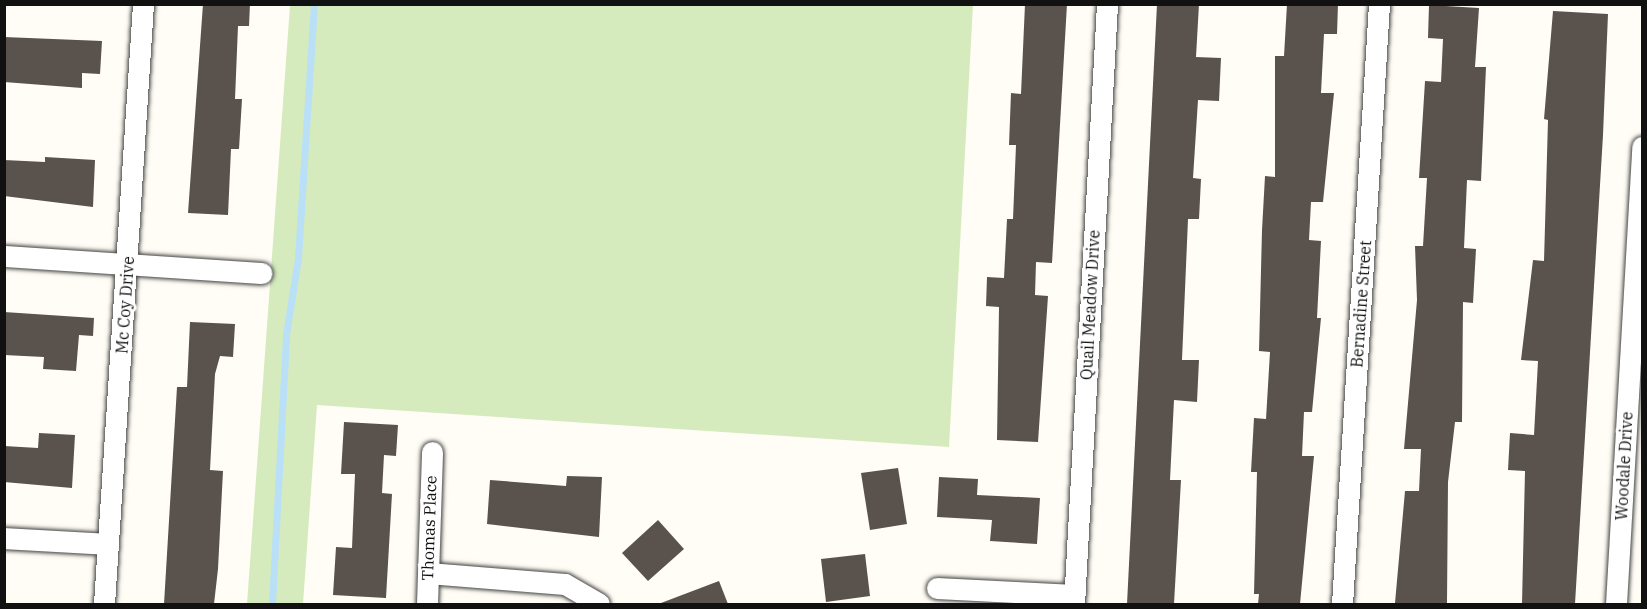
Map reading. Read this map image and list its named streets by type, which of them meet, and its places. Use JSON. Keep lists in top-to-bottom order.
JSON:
{
  "streets": {
    "street": [
      "Bernadine Street",
      "Mc Coy Drive",
      "Quail Meadow Drive",
      "Woodale Drive",
      "Thomas Place"
    ]
  }
}
